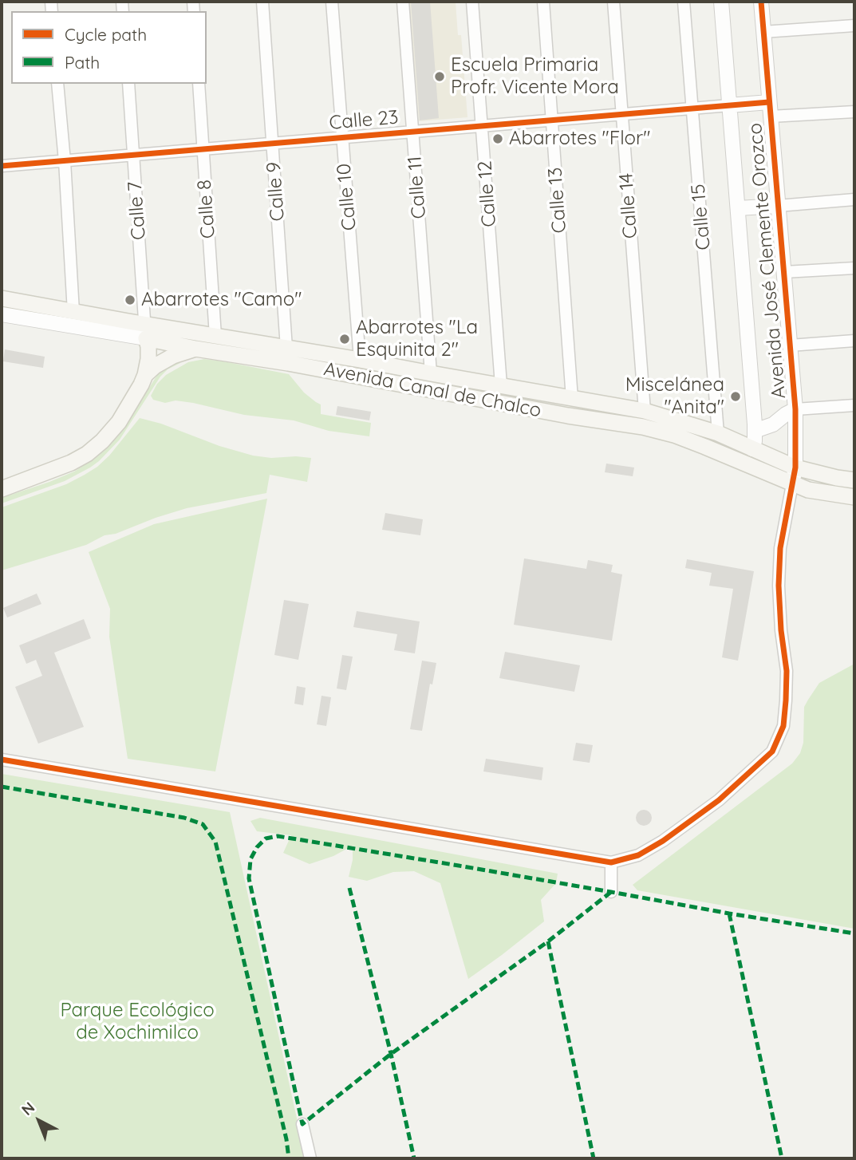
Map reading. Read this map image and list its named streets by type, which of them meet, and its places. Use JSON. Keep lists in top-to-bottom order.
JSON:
{
  "streets": {
    "main road": ["Avenida Canal de Chalco"],
    "street": [
      "Calle 23",
      "Calle 11",
      "Calle 9",
      "Calle 12",
      "Calle 10",
      "Calle 13",
      "Calle 14",
      "Calle 8",
      "Calle 7",
      "Calle 15",
      "Avenida José Clemente Orozco"
    ]
  },
  "crossings": [
    ["Calle 23", "Calle 11"],
    ["Calle 23", "Calle 9"],
    ["Calle 23", "Calle 12"],
    ["Calle 23", "Calle 10"],
    ["Calle 23", "Calle 13"],
    ["Calle 23", "Calle 14"],
    ["Calle 23", "Calle 8"],
    ["Calle 23", "Calle 7"],
    ["Calle 23", "Calle 15"],
    ["Calle 23", "Avenida José Clemente Orozco"],
    ["Calle 11", "Avenida Canal de Chalco"],
    ["Calle 9", "Avenida Canal de Chalco"],
    ["Calle 12", "Avenida Canal de Chalco"],
    ["Calle 10", "Avenida Canal de Chalco"],
    ["Calle 13", "Avenida Canal de Chalco"],
    ["Calle 14", "Avenida Canal de Chalco"],
    ["Calle 8", "Avenida Canal de Chalco"],
    ["Calle 7", "Avenida Canal de Chalco"],
    ["Calle 15", "Avenida Canal de Chalco"],
    ["Avenida José Clemente Orozco", "Avenida Canal de Chalco"]
  ],
  "parks": ["Parque Ecológico de Xochimilco"],
  "places": [
    "Escuela Primaria Profr. Vicente Mora",
    "Abarrotes \"Flor\"",
    "Abarrotes \"Camo\"",
    "Abarrotes \"La Esquinita 2\"",
    "Miscelánea \"Anita\""
  ],
  "legend": ["Cycle path", "Path"],
  "north": "top left"
}
